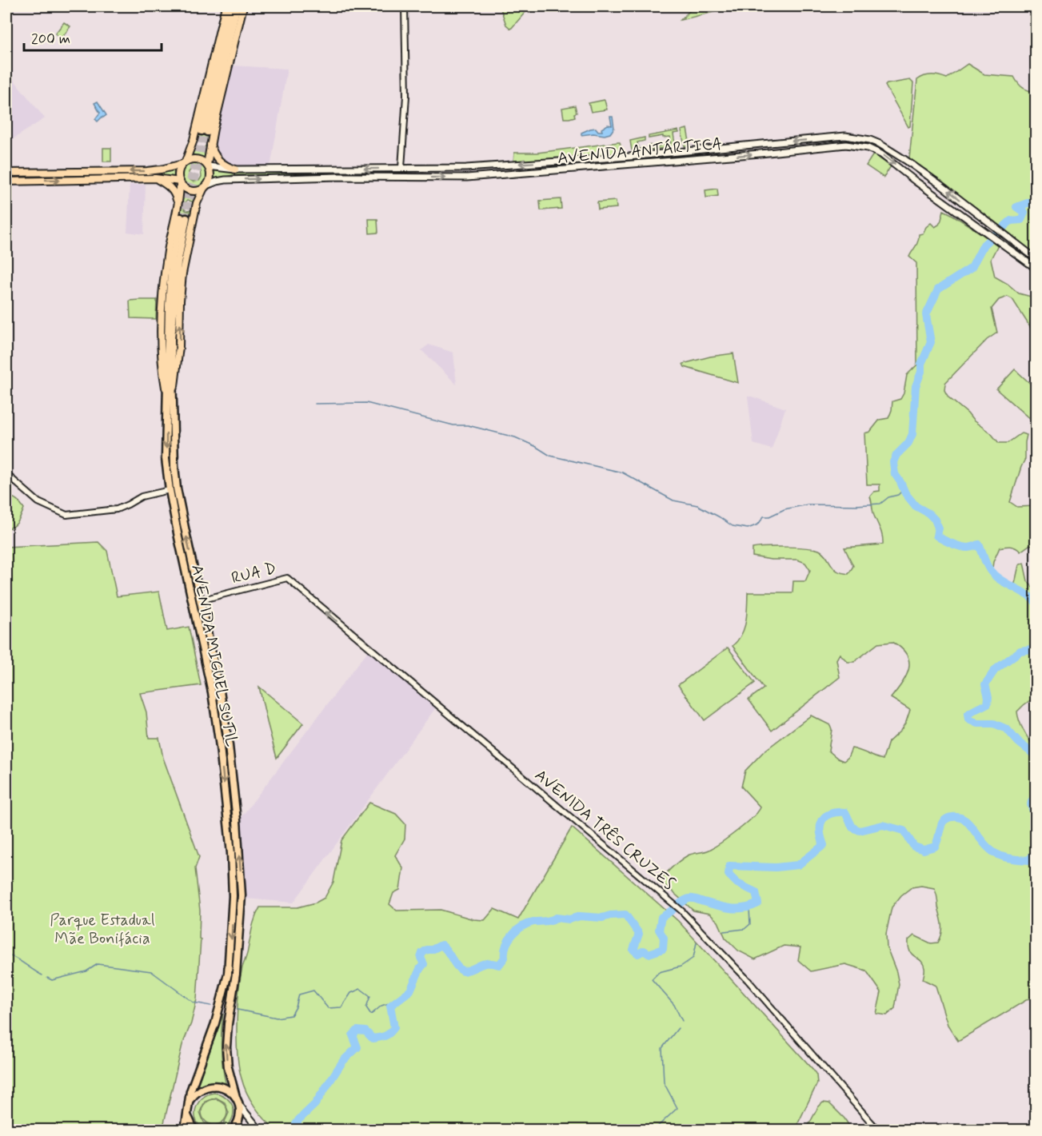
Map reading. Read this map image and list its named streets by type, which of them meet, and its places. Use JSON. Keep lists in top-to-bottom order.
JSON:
{
  "streets": {
    "highway": ["AVENIDA MIGUEL SUTIL"],
    "main road": ["AVENIDA ANTÁRTICA"],
    "street": ["RUA D", "AVENIDA TRÊS CRUZES"]
  },
  "crossings": [
    ["AVENIDA ANTÁRTICA", "AVENIDA MIGUEL SUTIL"],
    ["RUA D", "AVENIDA MIGUEL SUTIL"],
    ["RUA D", "AVENIDA TRÊS CRUZES"]
  ],
  "one_way": ["AVENIDA TRÊS CRUZES"],
  "parks": ["Parque Estadual Mãe Bonifácia"],
  "scale_bar": "200 m"
}
